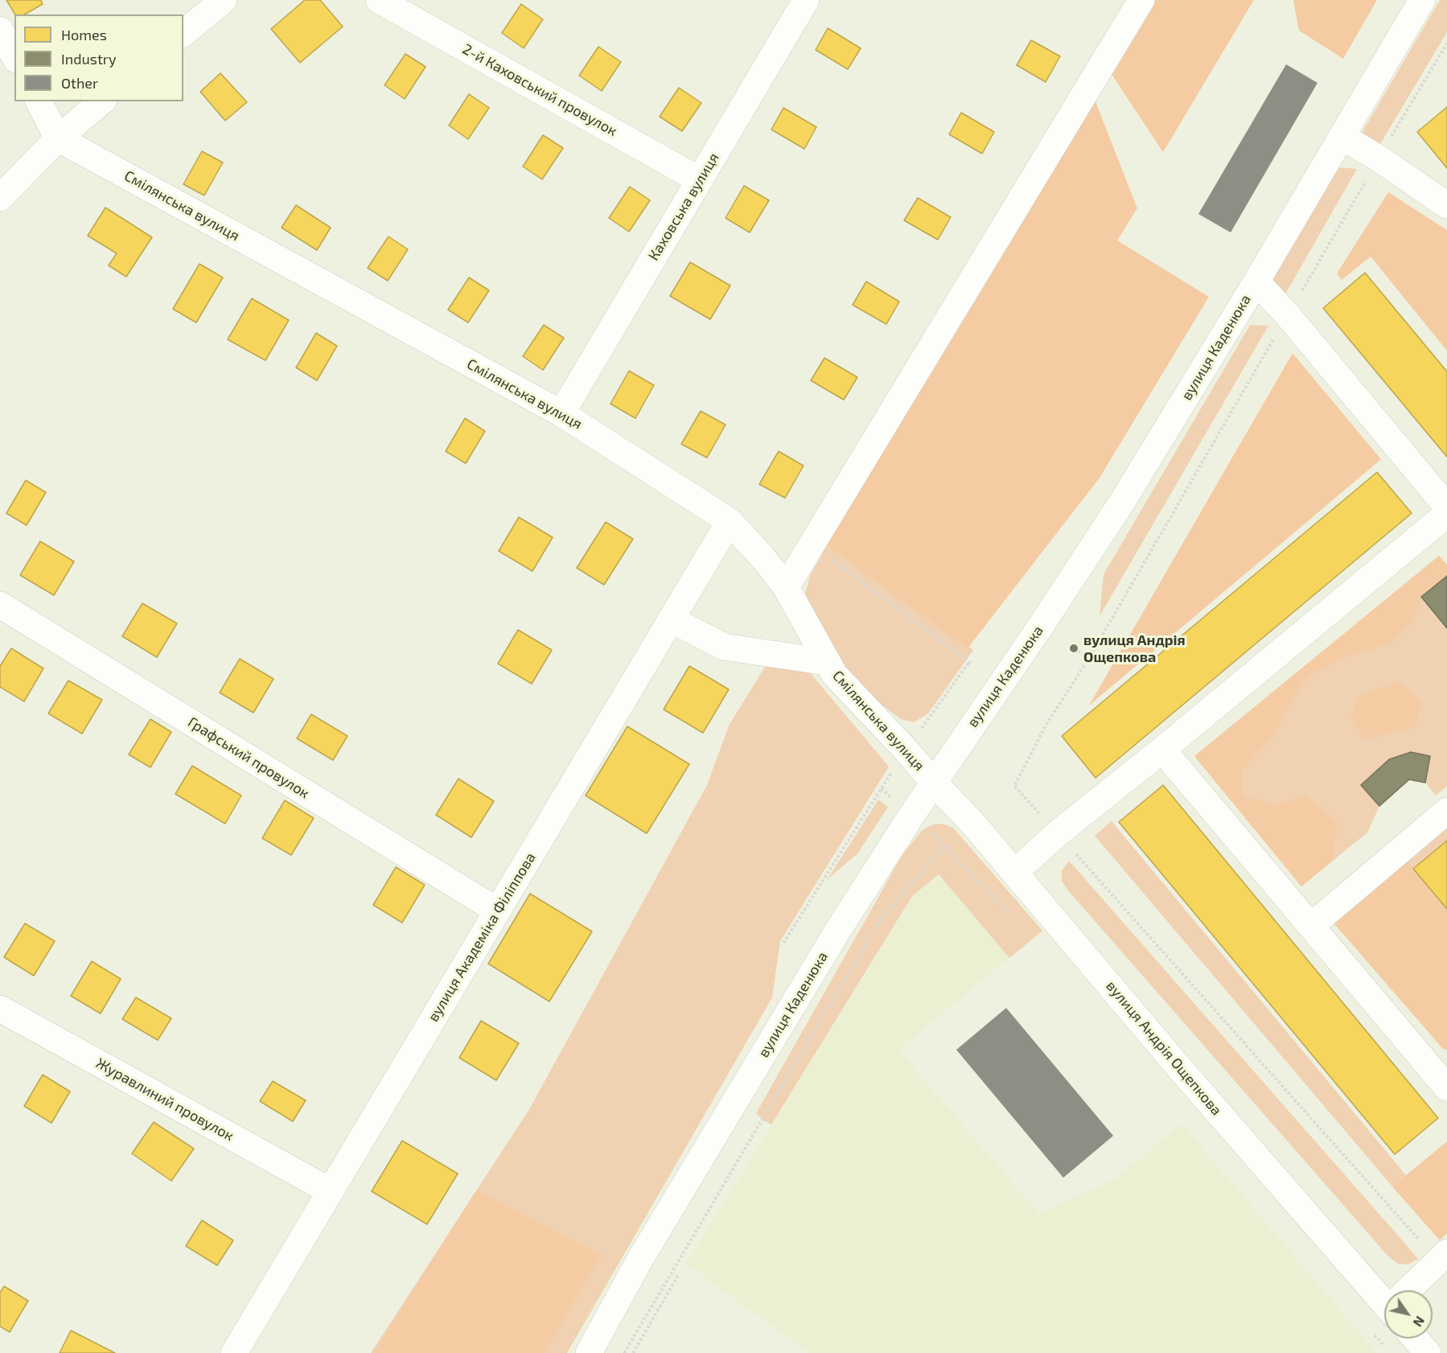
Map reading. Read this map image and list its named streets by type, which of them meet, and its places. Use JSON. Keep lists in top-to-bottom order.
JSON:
{
  "streets": {
    "street": [
      "2-й Каховський провулок",
      "Смілянська вулиця",
      "Каховська вулиця",
      "вулиця Каденюка",
      "Графський провулок",
      "вулиця Академіка Філіппова",
      "вулиця Андрія Ощепкова",
      "Журавлиний провулок"
    ]
  },
  "crossings": [
    ["2-й Каховський провулок", "Каховська вулиця"],
    ["Смілянська вулиця", "Каховська вулиця"],
    ["Смілянська вулиця", "вулиця Каденюка"],
    ["Смілянська вулиця", "вулиця Академіка Філіппова"],
    ["Смілянська вулиця", "вулиця Андрія Ощепкова"],
    ["вулиця Каденюка", "вулиця Андрія Ощепкова"],
    ["Графський провулок", "вулиця Академіка Філіппова"],
    ["вулиця Академіка Філіппова", "Журавлиний провулок"]
  ],
  "places": ["вулиця Андрія Ощепкова"],
  "legend": ["Homes", "Industry", "Other"],
  "north": "bottom right"
}
